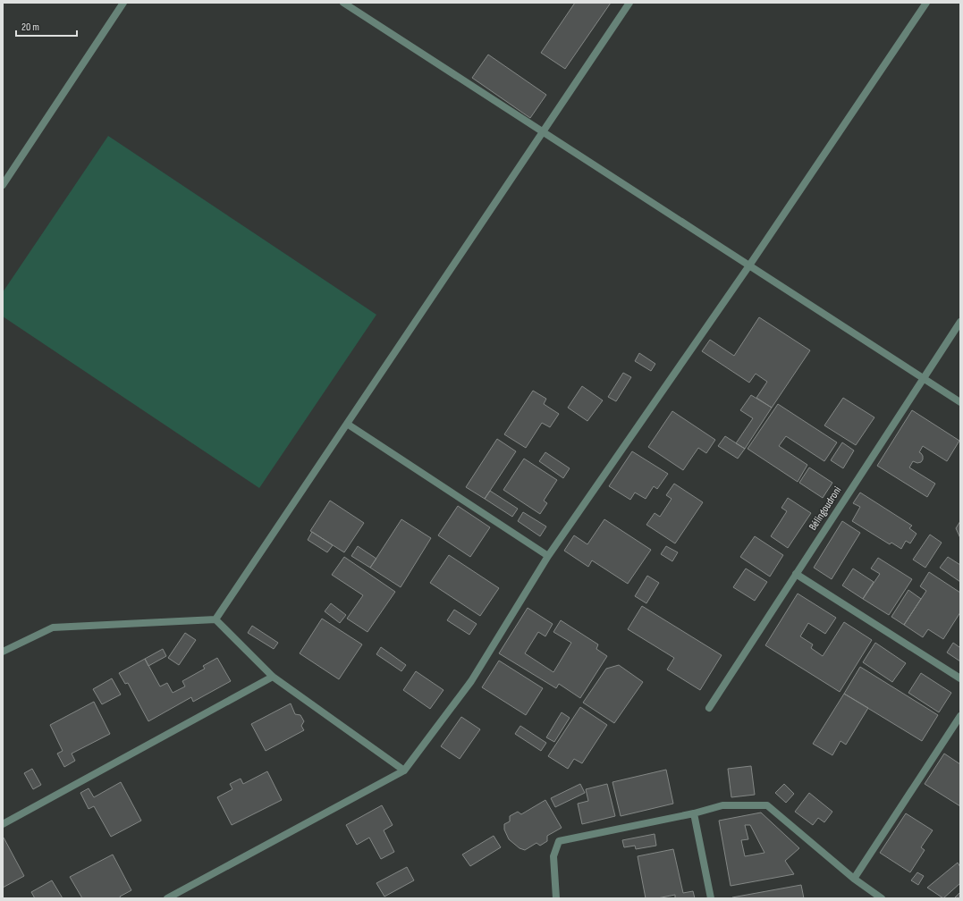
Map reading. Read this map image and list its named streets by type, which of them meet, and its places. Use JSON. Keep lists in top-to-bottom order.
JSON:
{
  "streets": {
    "street": ["Bélingoudroni"]
  },
  "scale_bar": "20 m"
}
